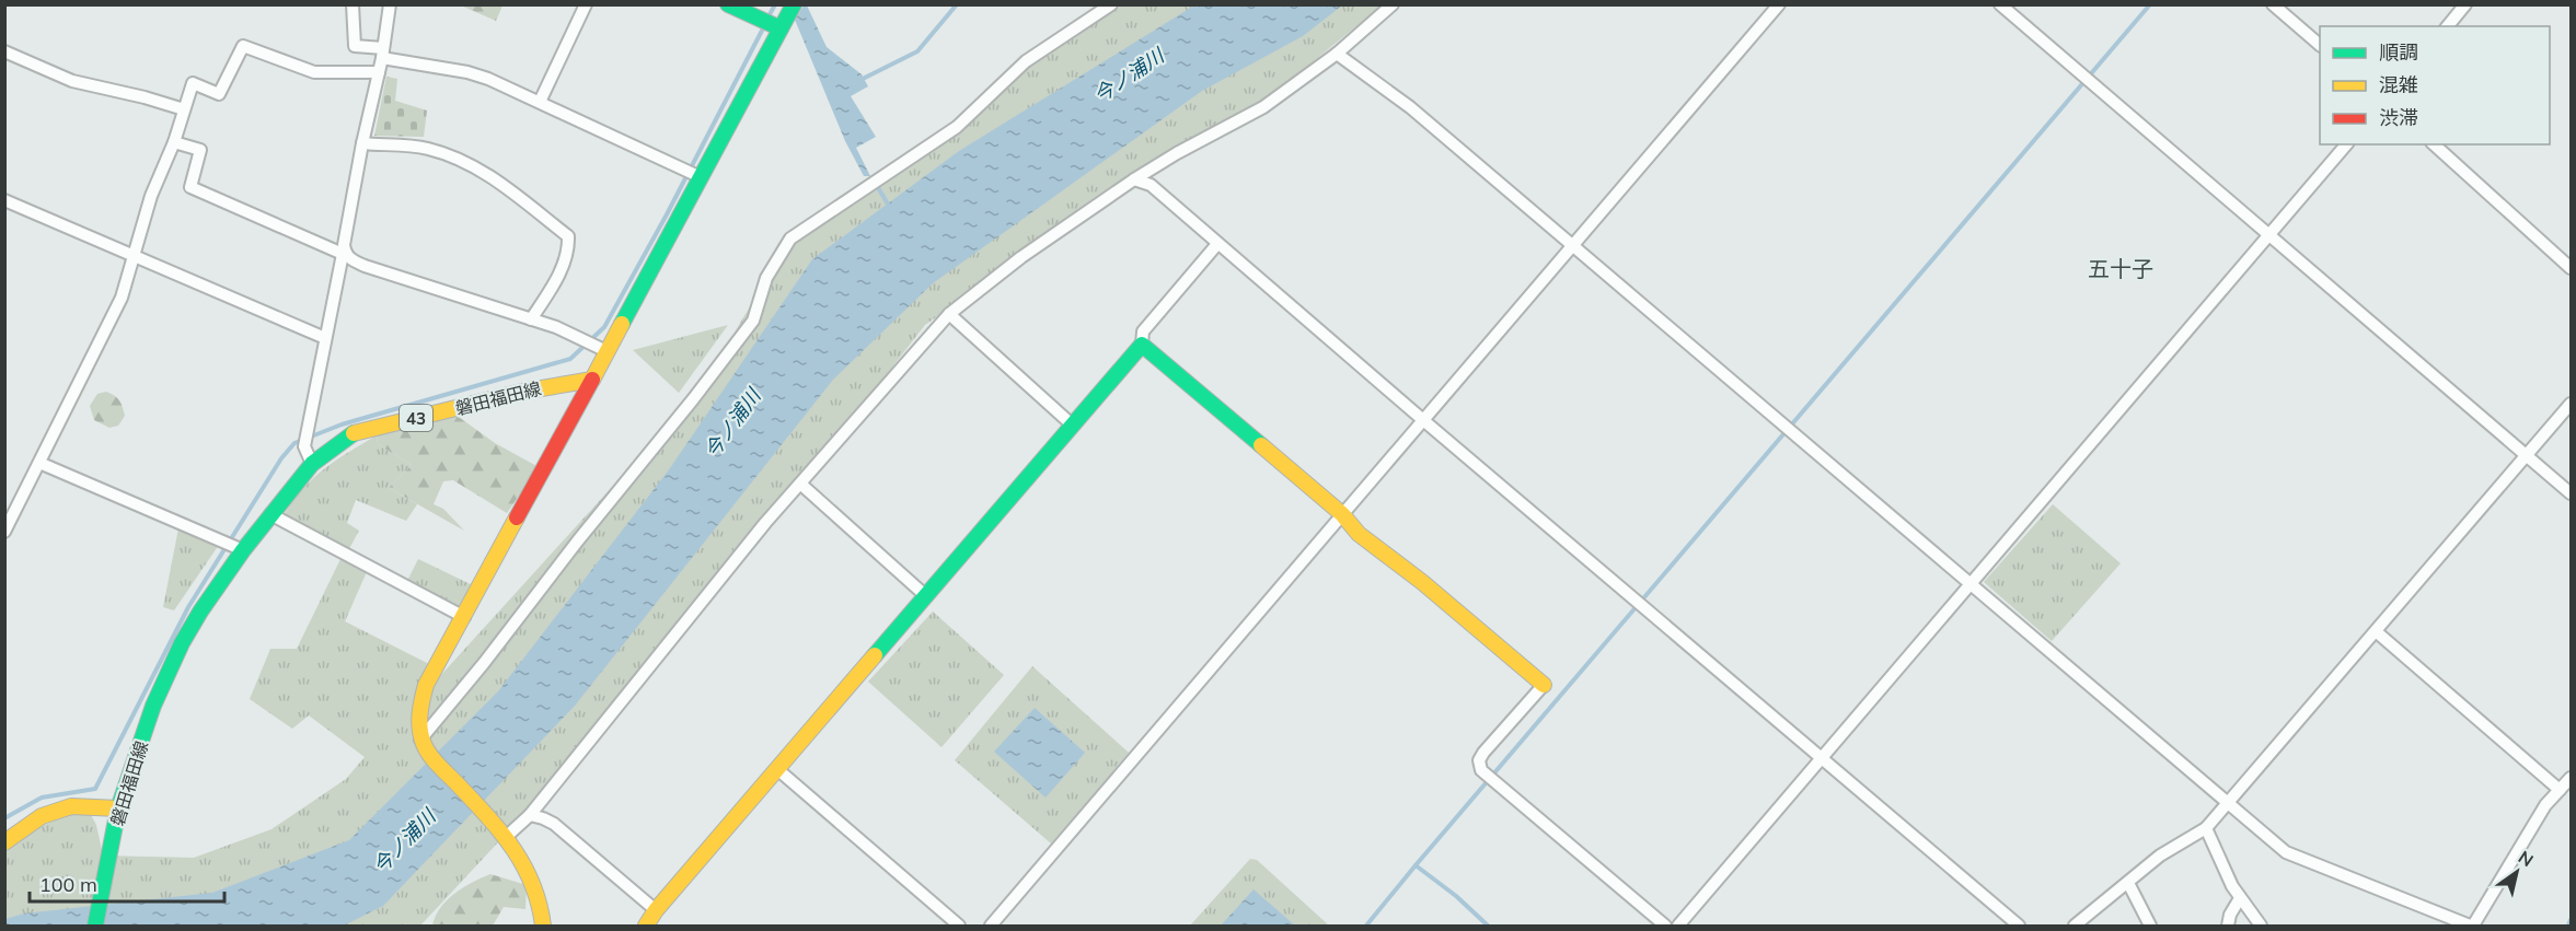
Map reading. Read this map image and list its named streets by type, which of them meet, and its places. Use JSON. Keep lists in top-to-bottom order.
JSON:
{
  "streets": {
    "street": ["磐田福田線", "43"]
  },
  "districts": ["五十子"],
  "water": ["今ノ浦川"],
  "legend": ["順調", "混雑", "渋滞"],
  "scale_bar": "100 m",
  "north": "top right"
}
